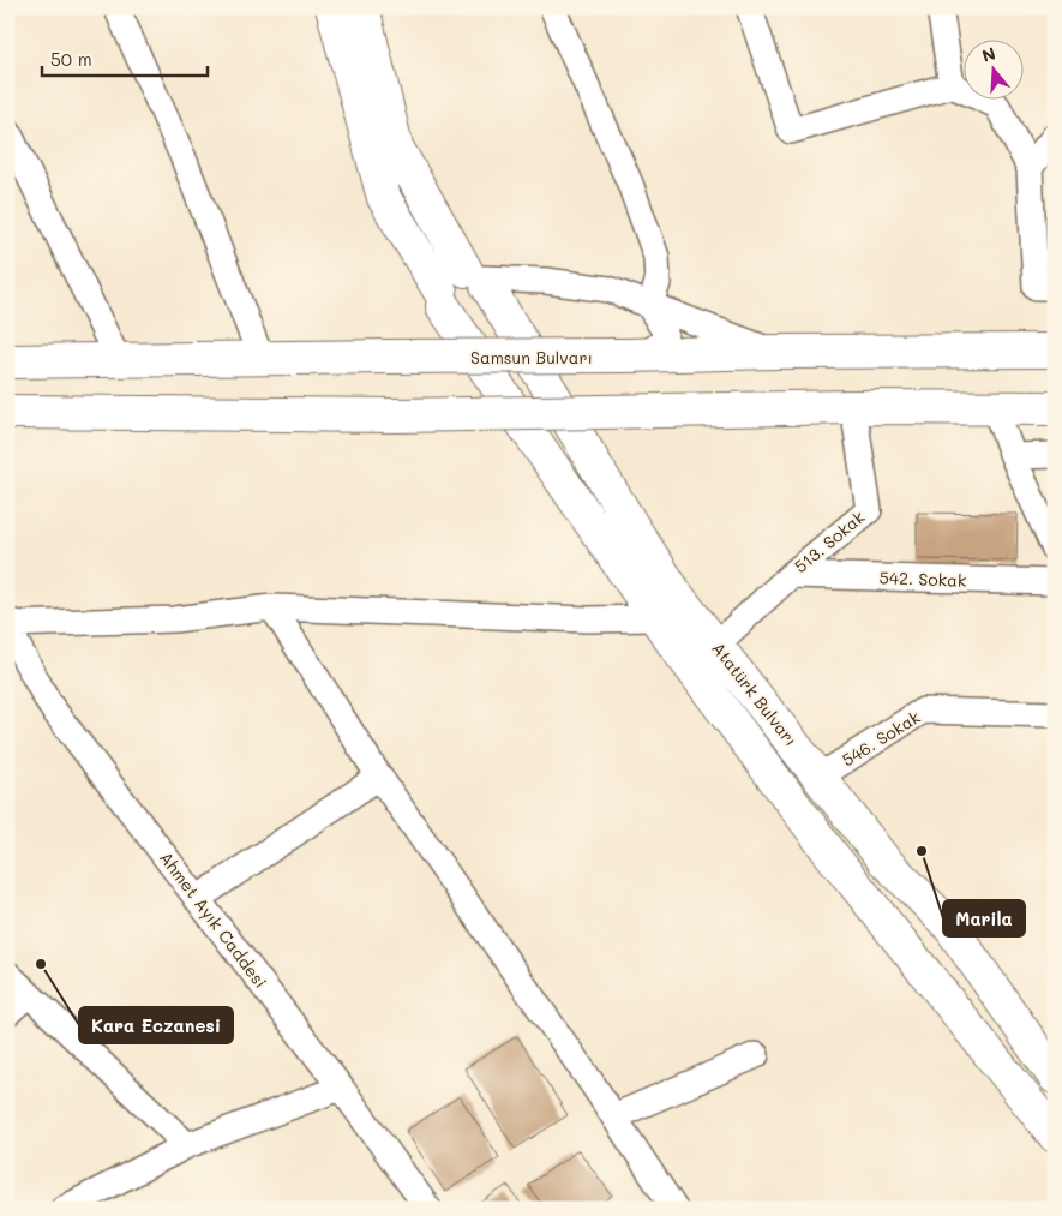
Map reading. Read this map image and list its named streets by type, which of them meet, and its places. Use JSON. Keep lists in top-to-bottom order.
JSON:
{
  "streets": {
    "main road": ["Samsun Bulvarı", "Atatürk Bulvarı"],
    "street": [
      "513. Sokak",
      "542. Sokak",
      "546. Sokak",
      "Ahmet Ayık Caddesi"
    ]
  },
  "crossings": [
    ["513. Sokak", "542. Sokak"],
    ["513. Sokak", "Atatürk Bulvarı"],
    ["Atatürk Bulvarı", "546. Sokak"]
  ],
  "places": ["Marila", "Kara Eczanesi"],
  "scale_bar": "50 m",
  "north": "top"
}
